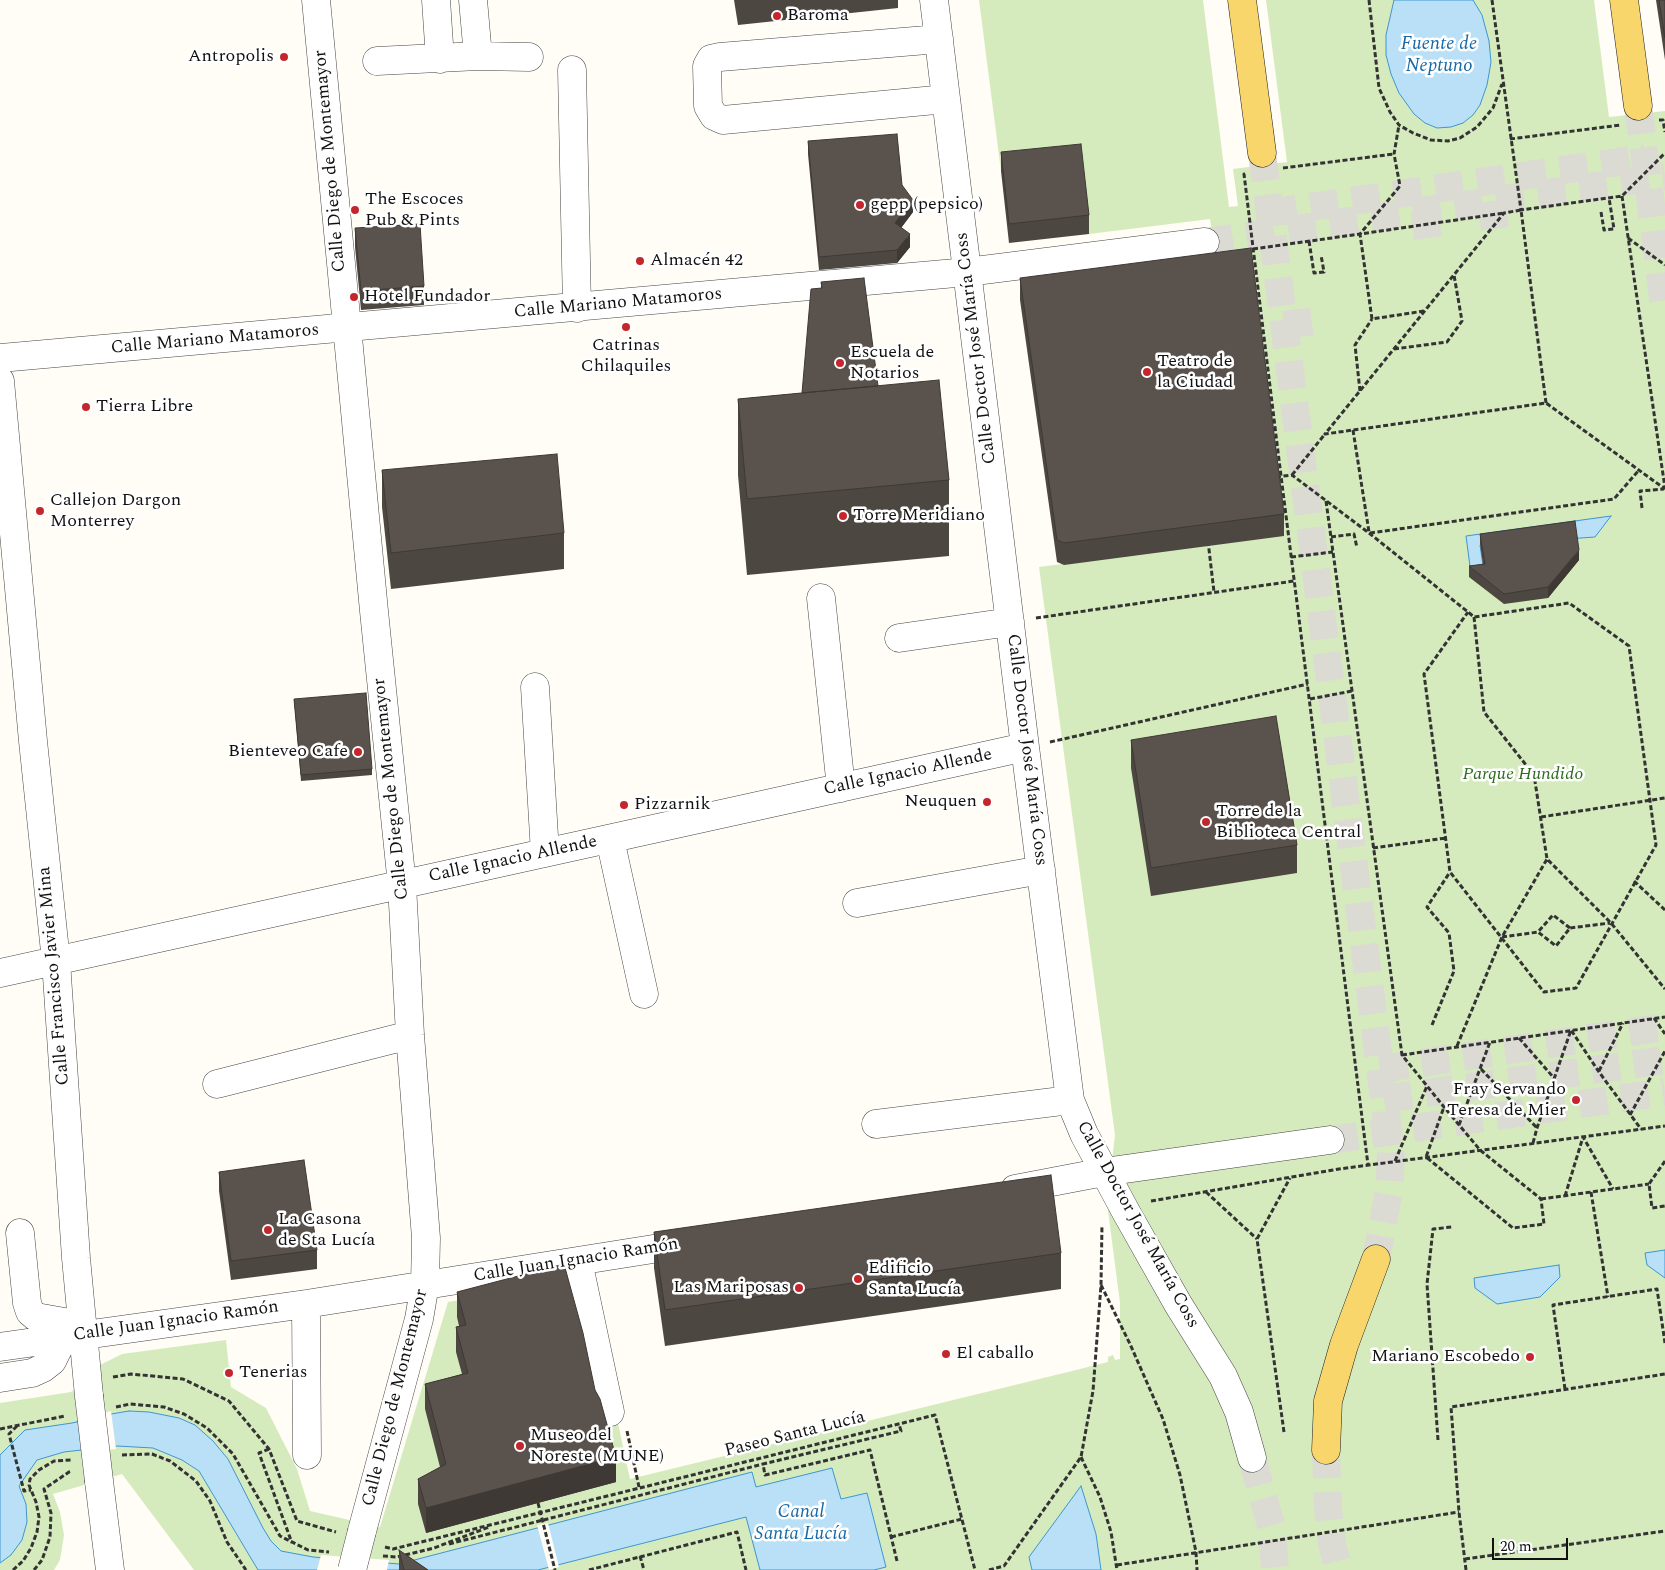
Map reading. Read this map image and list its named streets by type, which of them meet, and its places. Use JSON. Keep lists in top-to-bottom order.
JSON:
{
  "streets": {
    "street": [
      "Calle Diego de Montemayor",
      "Calle Mariano Matamoros",
      "Calle Doctor José María Coss",
      "Calle Ignacio Allende",
      "Calle Francisco Javier Mina",
      "Calle Juan Ignacio Ramón"
    ],
    "path": ["Paseo Santa Lucía"]
  },
  "crossings": [
    ["Calle Diego de Montemayor", "Calle Mariano Matamoros"],
    ["Calle Diego de Montemayor", "Calle Ignacio Allende"],
    ["Calle Diego de Montemayor", "Calle Juan Ignacio Ramón"],
    ["Calle Mariano Matamoros", "Calle Doctor José María Coss"],
    ["Calle Doctor José María Coss", "Calle Ignacio Allende"],
    ["Calle Ignacio Allende", "Calle Francisco Javier Mina"],
    ["Calle Francisco Javier Mina", "Calle Juan Ignacio Ramón"]
  ],
  "water": ["Fuente de Neptuno", "Canal Santa Lucía"],
  "parks": ["Parque Hundido"],
  "places": [
    "Baroma",
    "Antropolis",
    "gepp (pepsico)",
    "The Escoces Pub & Pints",
    "Almacén 42",
    "Hotel Fundador",
    "Catrinas Chilaquiles",
    "Escuela de Notarios",
    "Teatro de la Ciudad",
    "Tierra Libre",
    "Callejon Dargon Monterrey",
    "Torre Meridiano",
    "Bienteveo Cafe",
    "Neuquen",
    "Pizzarnik",
    "Torre de la Biblioteca Central",
    "Fray Servando Teresa de Mier",
    "La Casona de Sta Lucía",
    "Edificio Santa Lucía",
    "Las Mariposas",
    "El caballo",
    "Mariano Escobedo",
    "Tenerias",
    "Museo del Noreste (MUNE)"
  ],
  "scale_bar": "20 m"
}
